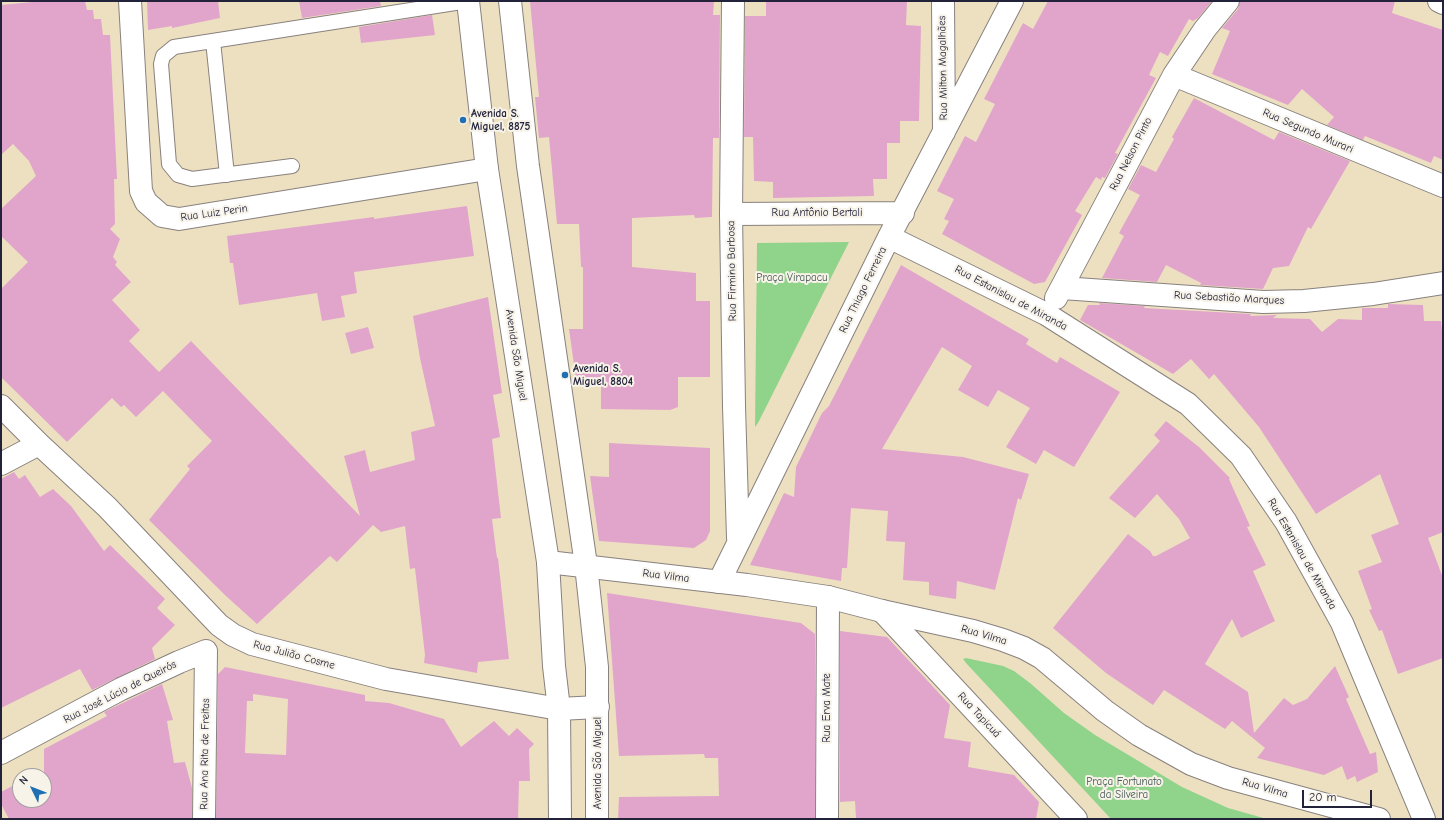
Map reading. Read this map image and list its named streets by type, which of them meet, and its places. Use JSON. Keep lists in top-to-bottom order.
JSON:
{
  "streets": {
    "street": [
      "Rua Milton Magalhães",
      "Rua Segundo Murari",
      "Rua Nelson Pinto",
      "Rua Luiz Perin",
      "Rua Antônio Bertali",
      "Rua Firmino Barbosa",
      "Rua Thiago Ferreira",
      "Rua Estanislau de Miranda",
      "Rua Sebastião Marques",
      "Avenida São Miguel",
      "Rua Vilma",
      "Rua Julião Cosme",
      "Rua José Lúcio de Queirós",
      "Rua Erva Mate",
      "Rua Tapicuá",
      "Rua Ana Rita de Freitas"
    ]
  },
  "crossings": [
    ["Rua Milton Magalhães", "Rua Thiago Ferreira"],
    ["Rua Segundo Murari", "Rua Nelson Pinto"],
    ["Rua Nelson Pinto", "Rua Estanislau de Miranda"],
    ["Rua Nelson Pinto", "Rua Sebastião Marques"],
    ["Rua Luiz Perin", "Avenida São Miguel"],
    ["Rua Antônio Bertali", "Rua Firmino Barbosa"],
    ["Rua Antônio Bertali", "Rua Thiago Ferreira"],
    ["Rua Firmino Barbosa", "Rua Thiago Ferreira"],
    ["Rua Thiago Ferreira", "Rua Estanislau de Miranda"],
    ["Rua Thiago Ferreira", "Rua Vilma"],
    ["Avenida São Miguel", "Rua Vilma"],
    ["Avenida São Miguel", "Rua Julião Cosme"],
    ["Rua Vilma", "Rua Erva Mate"],
    ["Rua Vilma", "Rua Tapicuá"],
    ["Rua Julião Cosme", "Rua José Lúcio de Queirós"],
    ["Rua José Lúcio de Queirós", "Rua Ana Rita de Freitas"]
  ],
  "parks": ["Praça Virapacu", "Praça Fortunato da Silveira"],
  "places": ["Avenida S. Miguel, 8875", "Avenida S. Miguel, 8804"],
  "scale_bar": "20 m",
  "north": "top left"
}
